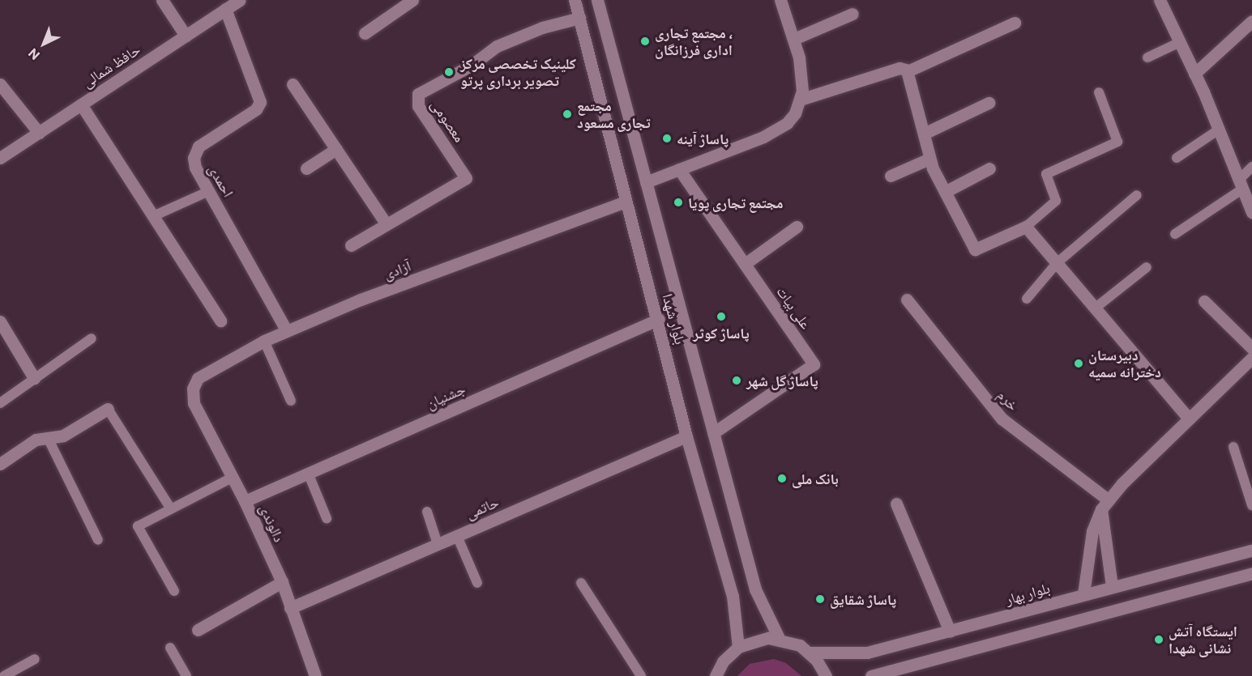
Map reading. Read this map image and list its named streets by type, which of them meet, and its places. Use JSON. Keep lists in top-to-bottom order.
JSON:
{
  "streets": {
    "street": [
      "حافظ شمالی",
      "معصومی",
      "احمدی",
      "آزادی",
      "علی بیات",
      "بلوار شهدا",
      "جشنیان",
      "خرم",
      "حاتمی",
      "دالوندی",
      "بلوار بهار"
    ]
  },
  "crossings": [
    ["حافظ شمالی", "احمدی"],
    ["معصومی", "بلوار شهدا"],
    ["احمدی", "آزادی"],
    ["آزادی", "بلوار شهدا"],
    ["آزادی", "دالوندی"],
    ["علی بیات", "بلوار شهدا"],
    ["بلوار شهدا", "جشنیان"],
    ["بلوار شهدا", "حاتمی"],
    ["جشنیان", "دالوندی"],
    ["حاتمی", "دالوندی"]
  ],
  "places": [
    "مجتمع تجاری ، اداری فرزانگان",
    "کلینیک تخصصی مرکز تصویر برداری پرتو",
    "مجتمع تجاری مسعود",
    "پاساژ آینه",
    "مجتمع تجاری پویا",
    "پاساژ کوثر",
    "دبیرستان دخترانه سمیه",
    "پاساژ گل شهر",
    "بانک ملی",
    "پاساژ شقایق",
    "ایستگاه آتش نشانی شهدا"
  ],
  "north": "bottom left"
}
